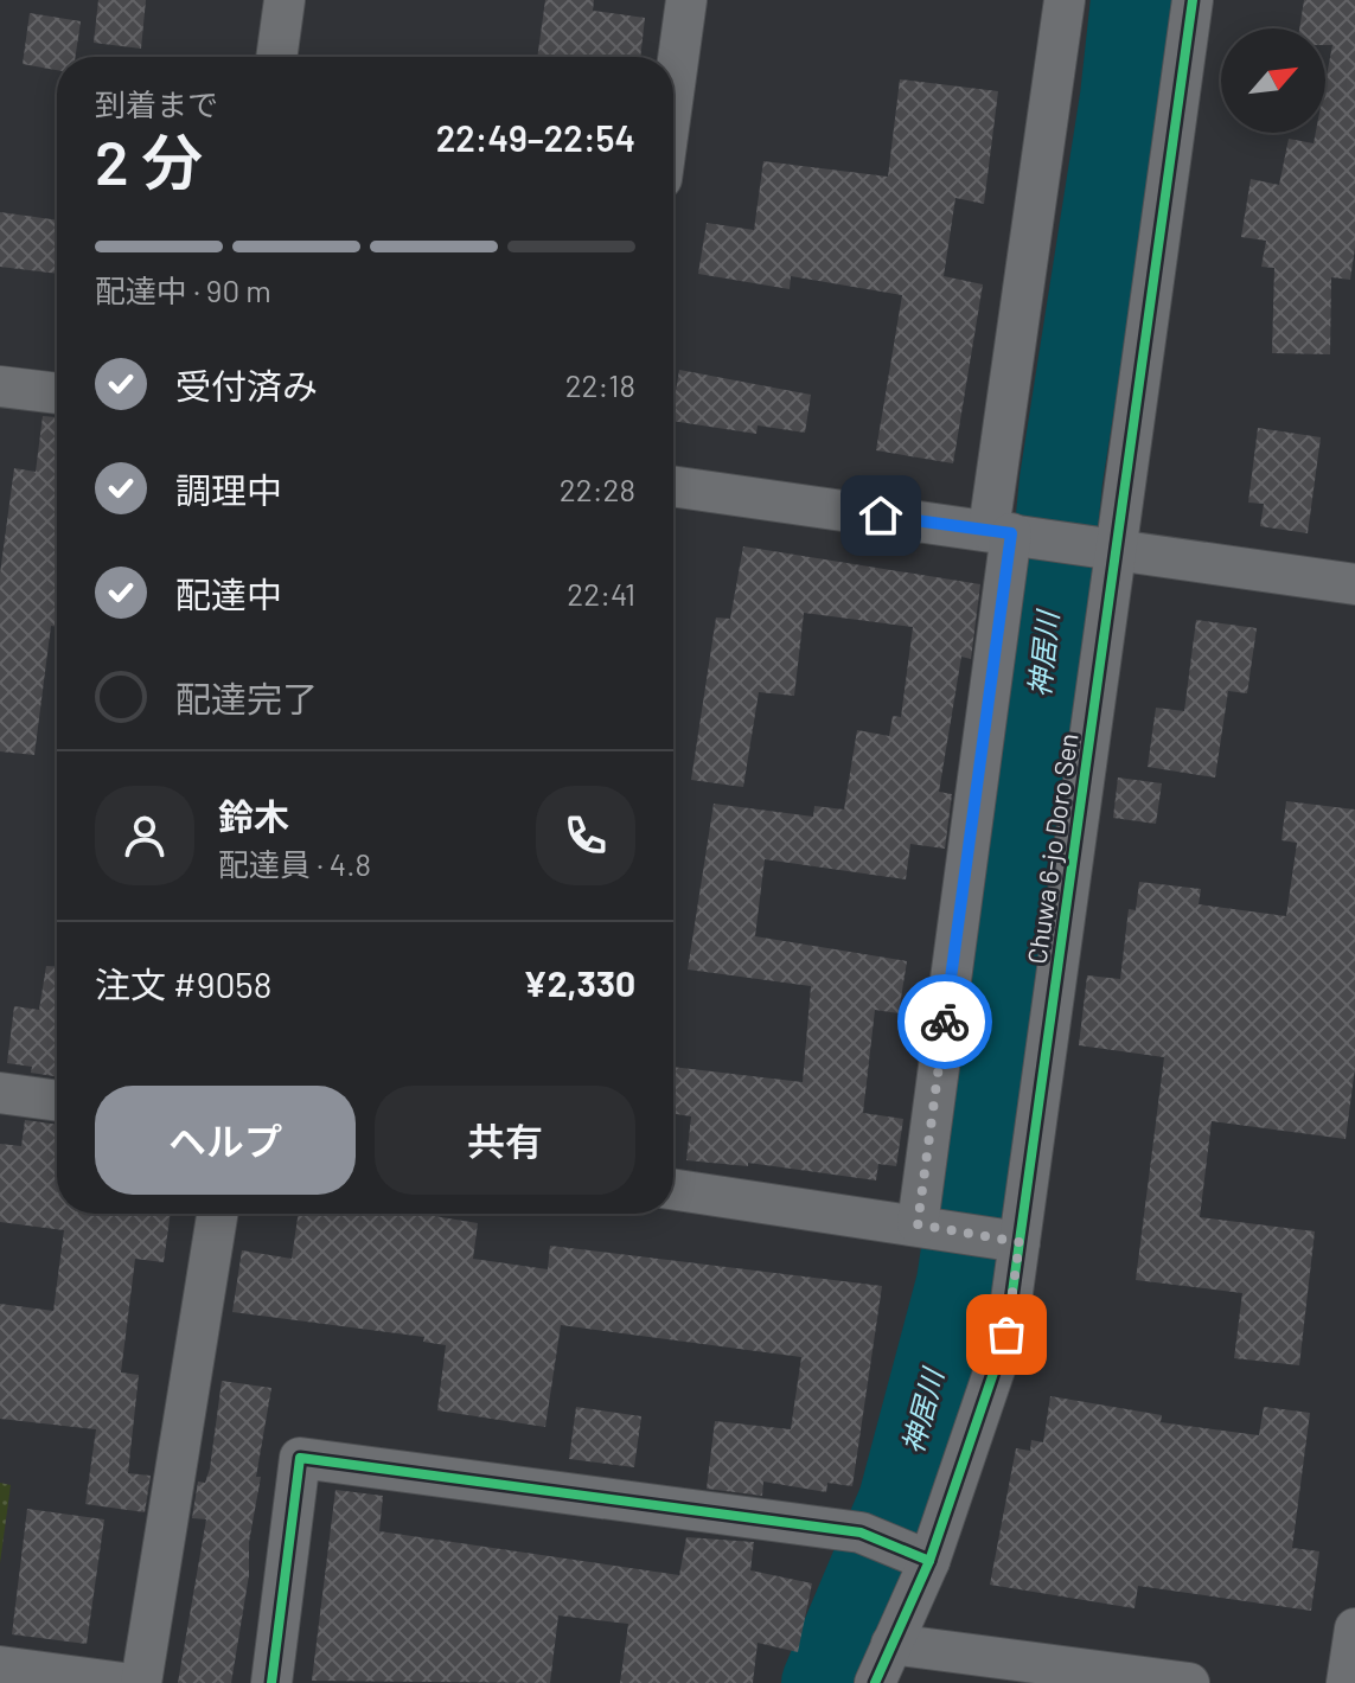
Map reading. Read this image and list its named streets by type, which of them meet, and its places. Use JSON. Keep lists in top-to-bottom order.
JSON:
{
  "streets": {
    "street": ["Chuwa 6-jo Doro Sen"]
  },
  "water": ["神居川"],
  "north": "top right",
  "page": {
    "heading": ["2 分", "到着まで", "22:49–22:54"],
    "panel": [
      "鈴木",
      "配達員 · 4.8",
      "注文 #9058",
      "¥2,330"
    ],
    "bar": "配達中 · 90 m",
    "list": [
      ["受付済み", "22:18"],
      ["調理中", "22:28"],
      ["配達中", "22:41"],
      "配達完了"
    ],
    "buttons": ["ヘルプ", "共有"]
  }
}
